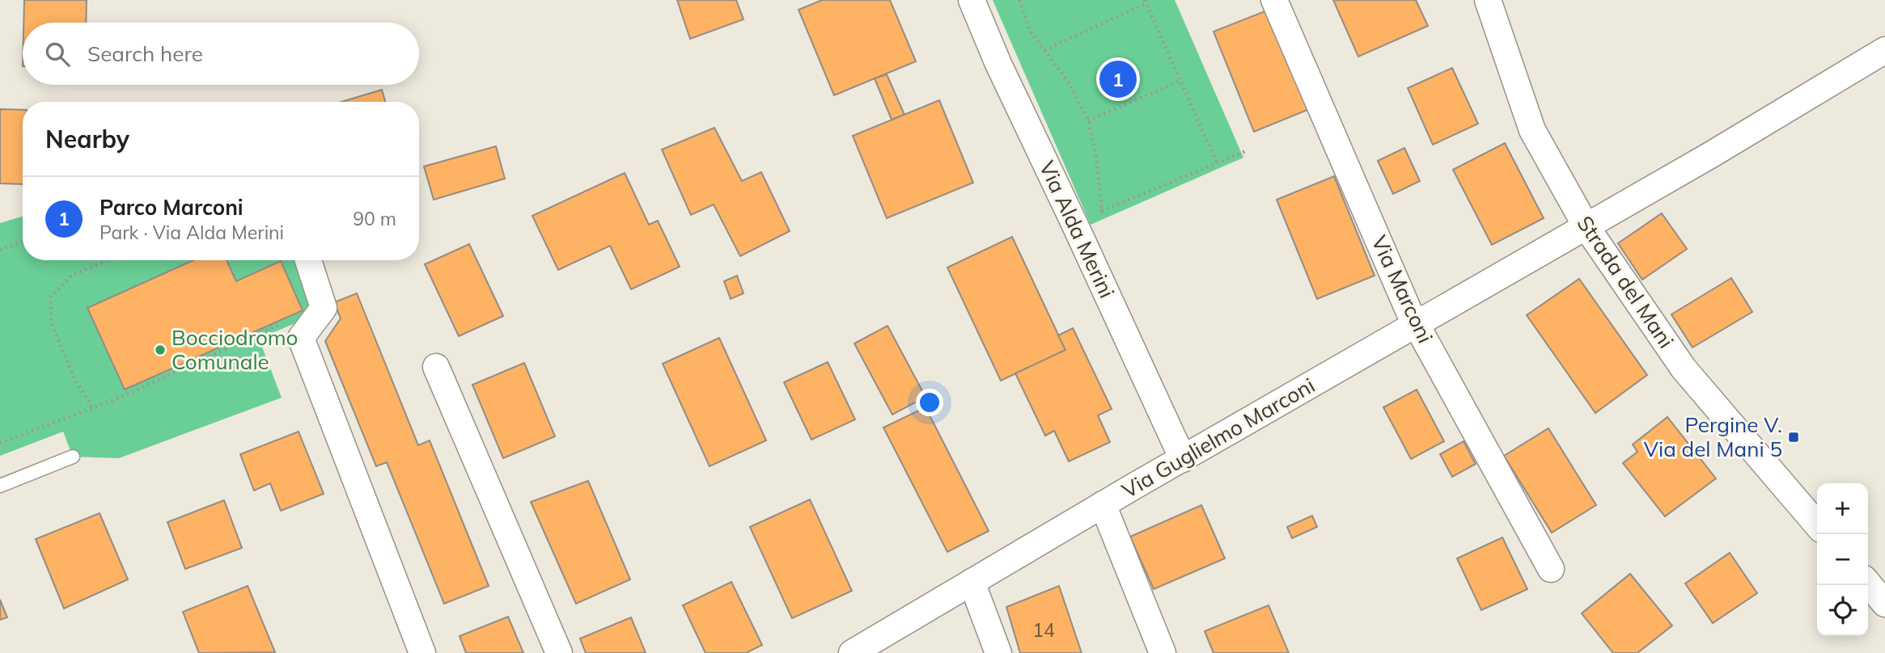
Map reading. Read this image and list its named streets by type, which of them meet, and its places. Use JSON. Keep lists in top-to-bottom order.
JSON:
{
  "streets": {
    "street": [
      "Via Alda Merini",
      "Strada del Mani",
      "Via Marconi",
      "Via Guglielmo Marconi"
    ]
  },
  "crossings": [
    ["Via Alda Merini", "Via Guglielmo Marconi"],
    ["Strada del Mani", "Via Guglielmo Marconi"],
    ["Via Marconi", "Via Guglielmo Marconi"]
  ],
  "places": {
    "other": ["Bocciodromo Comunale"],
    "transit": ["Pergine V. Via del Mani 5"]
  },
  "house_numbers": ["14"],
  "page": {
    "search": "Search here",
    "pins": "1",
    "heading": "Nearby",
    "list": [
      {
        "mark": "1",
        "name": "Parco Marconi",
        "note": "Park · Via Alda Merini",
        "value": "90 m"
      }
    ],
    "map_buttons": ["+", "−"]
  }
}
